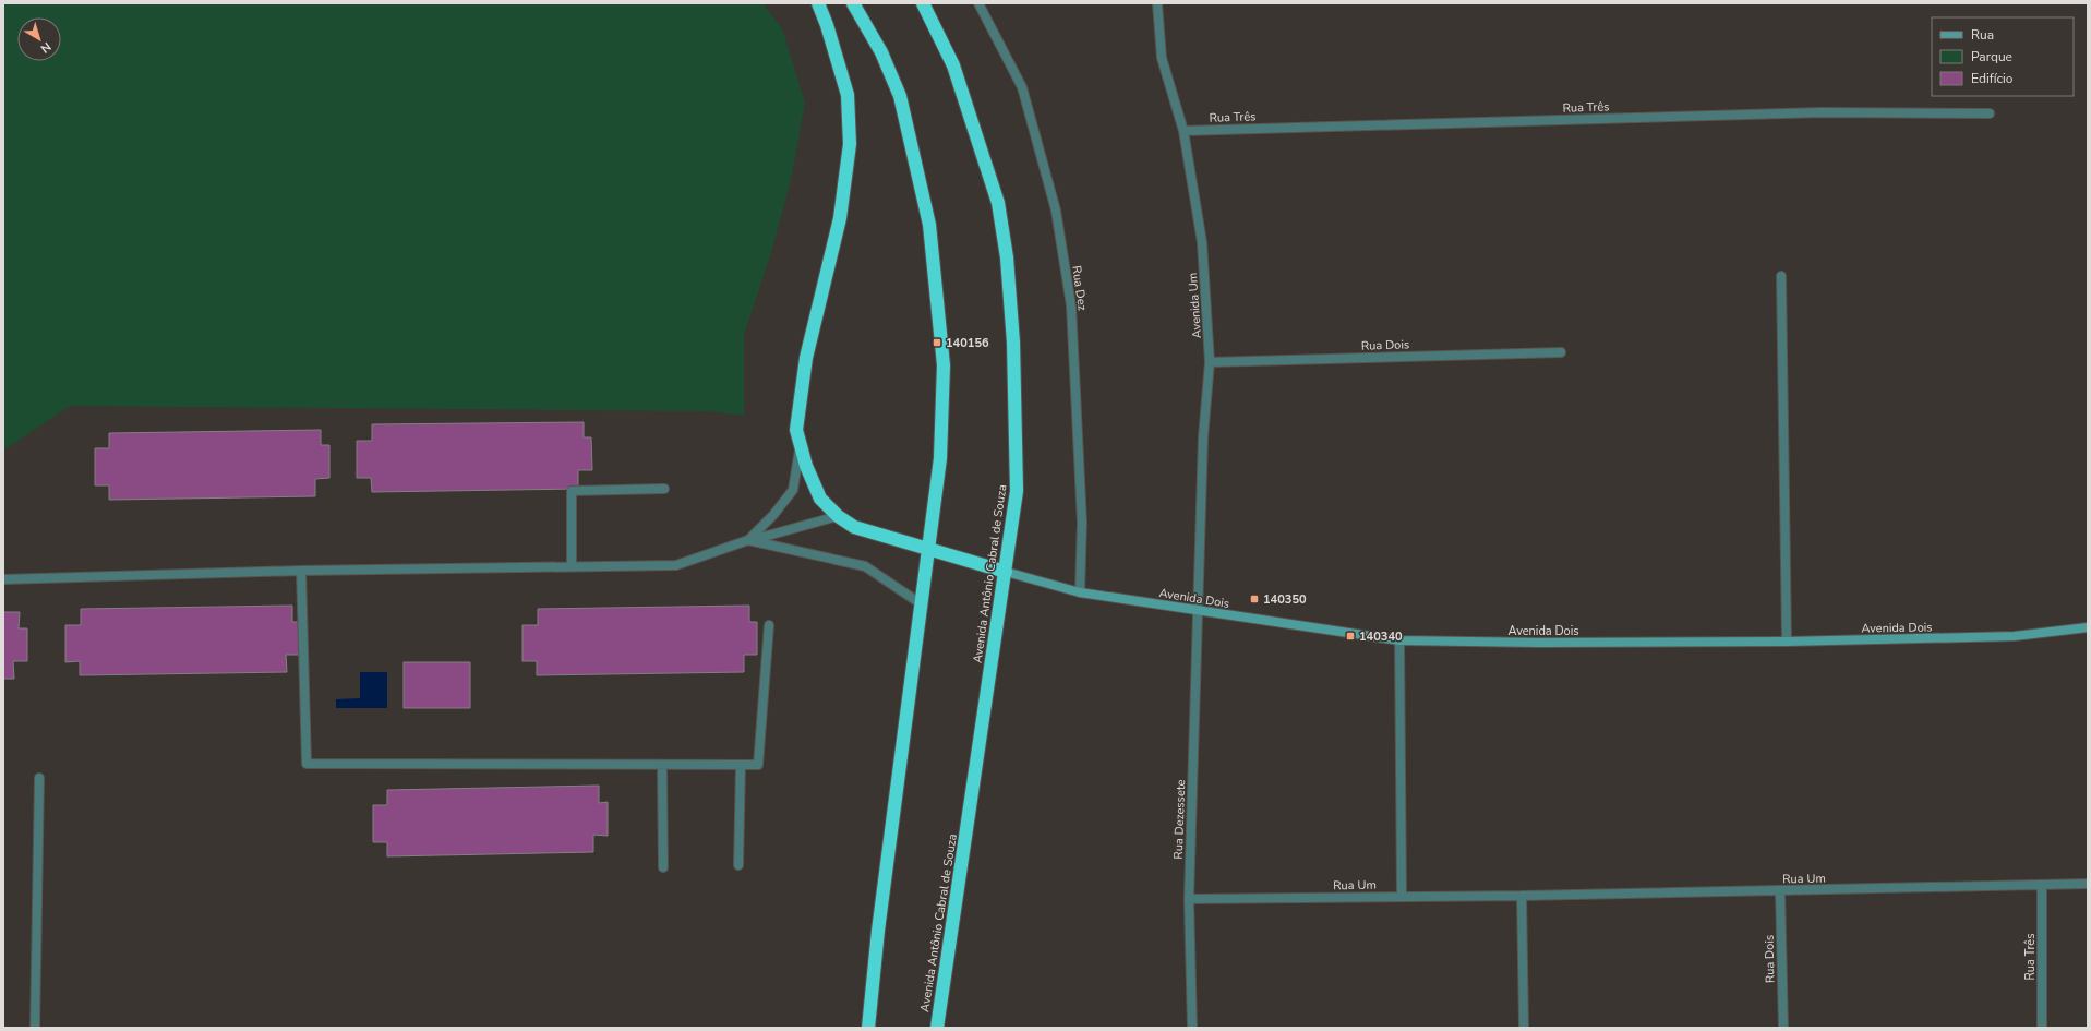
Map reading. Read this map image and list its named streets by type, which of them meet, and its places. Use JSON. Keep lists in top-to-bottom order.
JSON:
{
  "streets": {
    "highway": ["Avenida Antônio Cabral de Souza"],
    "street": [
      "Rua Três",
      "Rua Dez",
      "Avenida Um",
      "Rua Dois",
      "Avenida Dois",
      "Rua Dezessete",
      "Rua Um"
    ]
  },
  "crossings": [
    ["Rua Três", "Avenida Um"],
    ["Rua Três", "Rua Um"],
    ["Rua Dez", "Avenida Dois"],
    ["Avenida Um", "Rua Dois"],
    ["Avenida Um", "Avenida Dois"],
    ["Avenida Um", "Rua Dezessete"],
    ["Rua Dois", "Rua Um"],
    ["Avenida Antônio Cabral de Souza", "Avenida Dois"],
    ["Avenida Dois", "Rua Dezessete"],
    ["Rua Dezessete", "Rua Um"]
  ],
  "places": {
    "transit": ["140156", "140350", "140340"]
  },
  "legend": ["Rua", "Parque", "Edifício"],
  "north": "bottom right"
}
